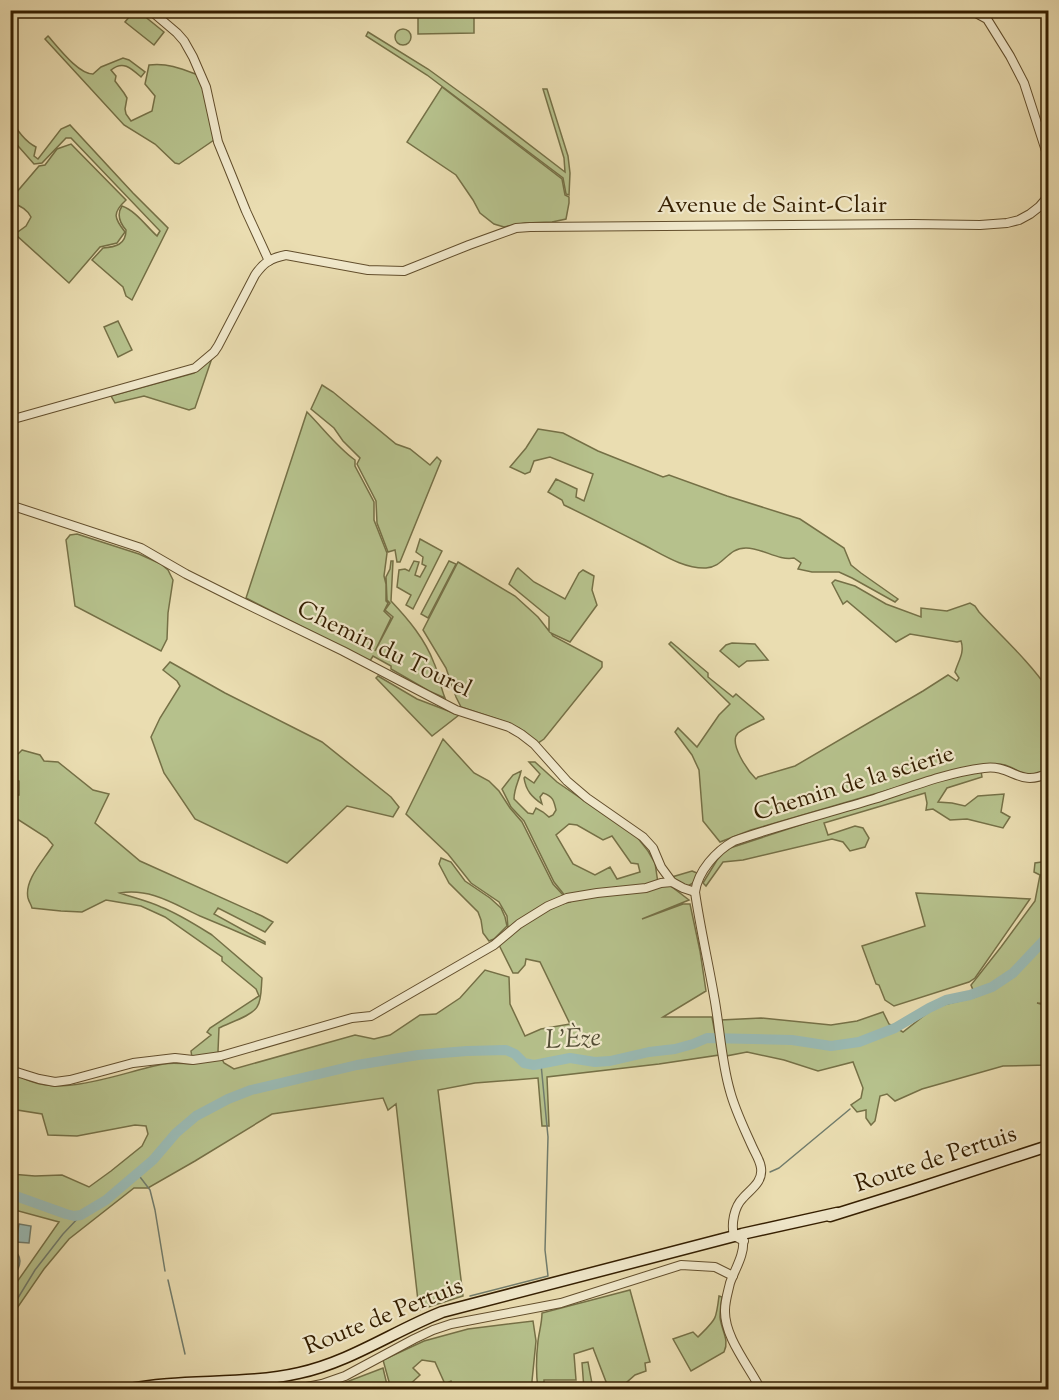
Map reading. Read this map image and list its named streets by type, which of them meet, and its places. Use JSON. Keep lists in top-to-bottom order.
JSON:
{
  "streets": {
    "main road": ["Route de Pertuis"],
    "street": ["Avenue de Saint-Clair", "Chemin du Tourel", "Chemin de la scierie"]
  },
  "water": ["L'Èze"]
}
